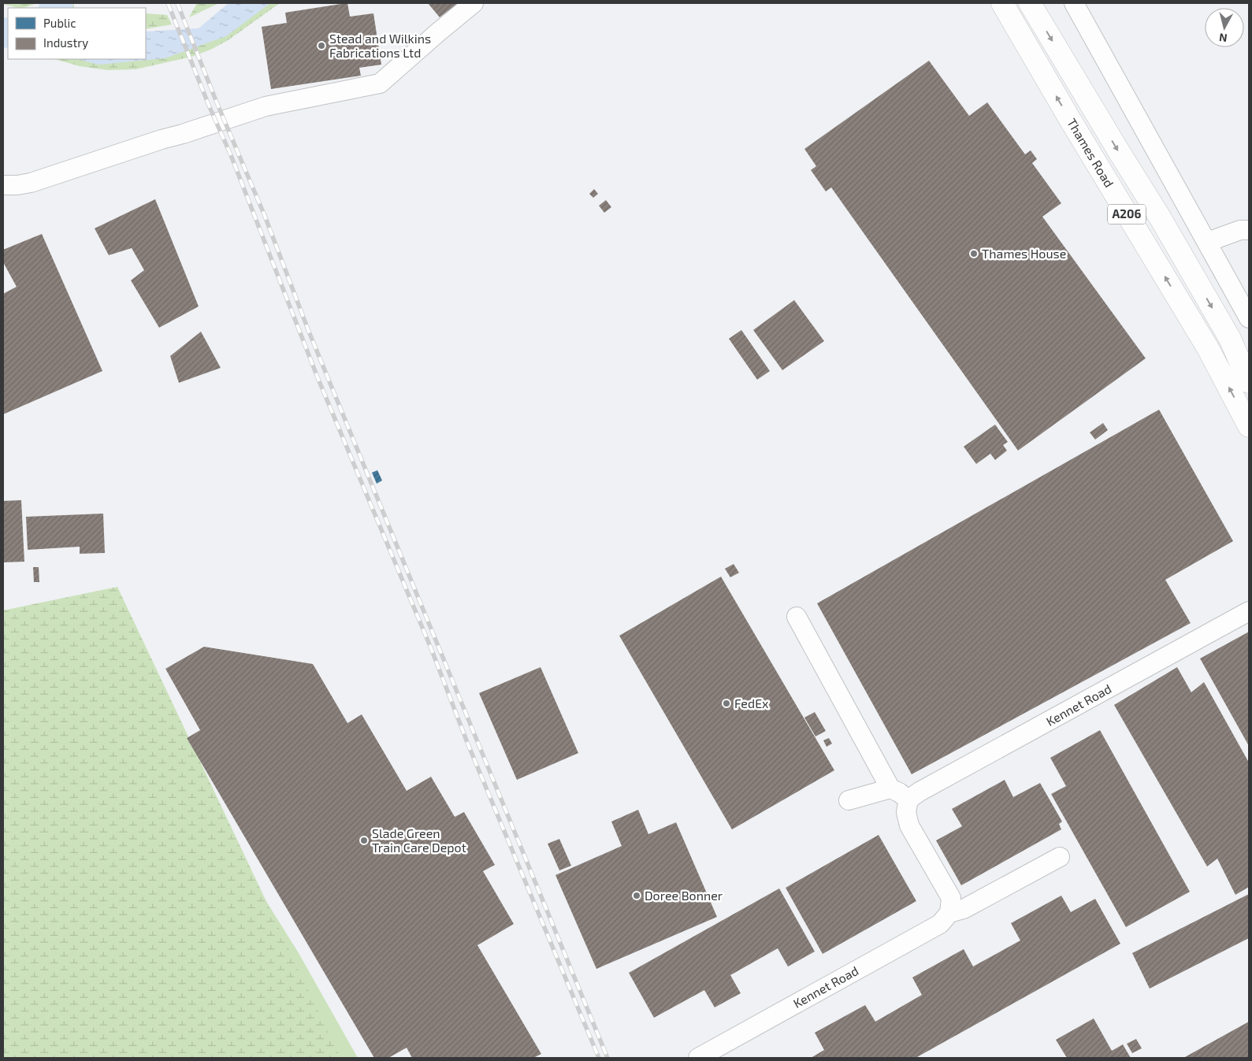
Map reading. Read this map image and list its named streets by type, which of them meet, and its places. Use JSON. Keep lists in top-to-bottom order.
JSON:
{
  "streets": {
    "main road": ["Thames Road", "A206"],
    "street": ["Kennet Road"]
  },
  "places": [
    "Stead and Wilkins Fabrications Ltd",
    "Thames House",
    "FedEx",
    "Slade Green Train Care Depot",
    "Doree Bonner"
  ],
  "legend": ["Public", "Industry"],
  "north": "bottom"
}
